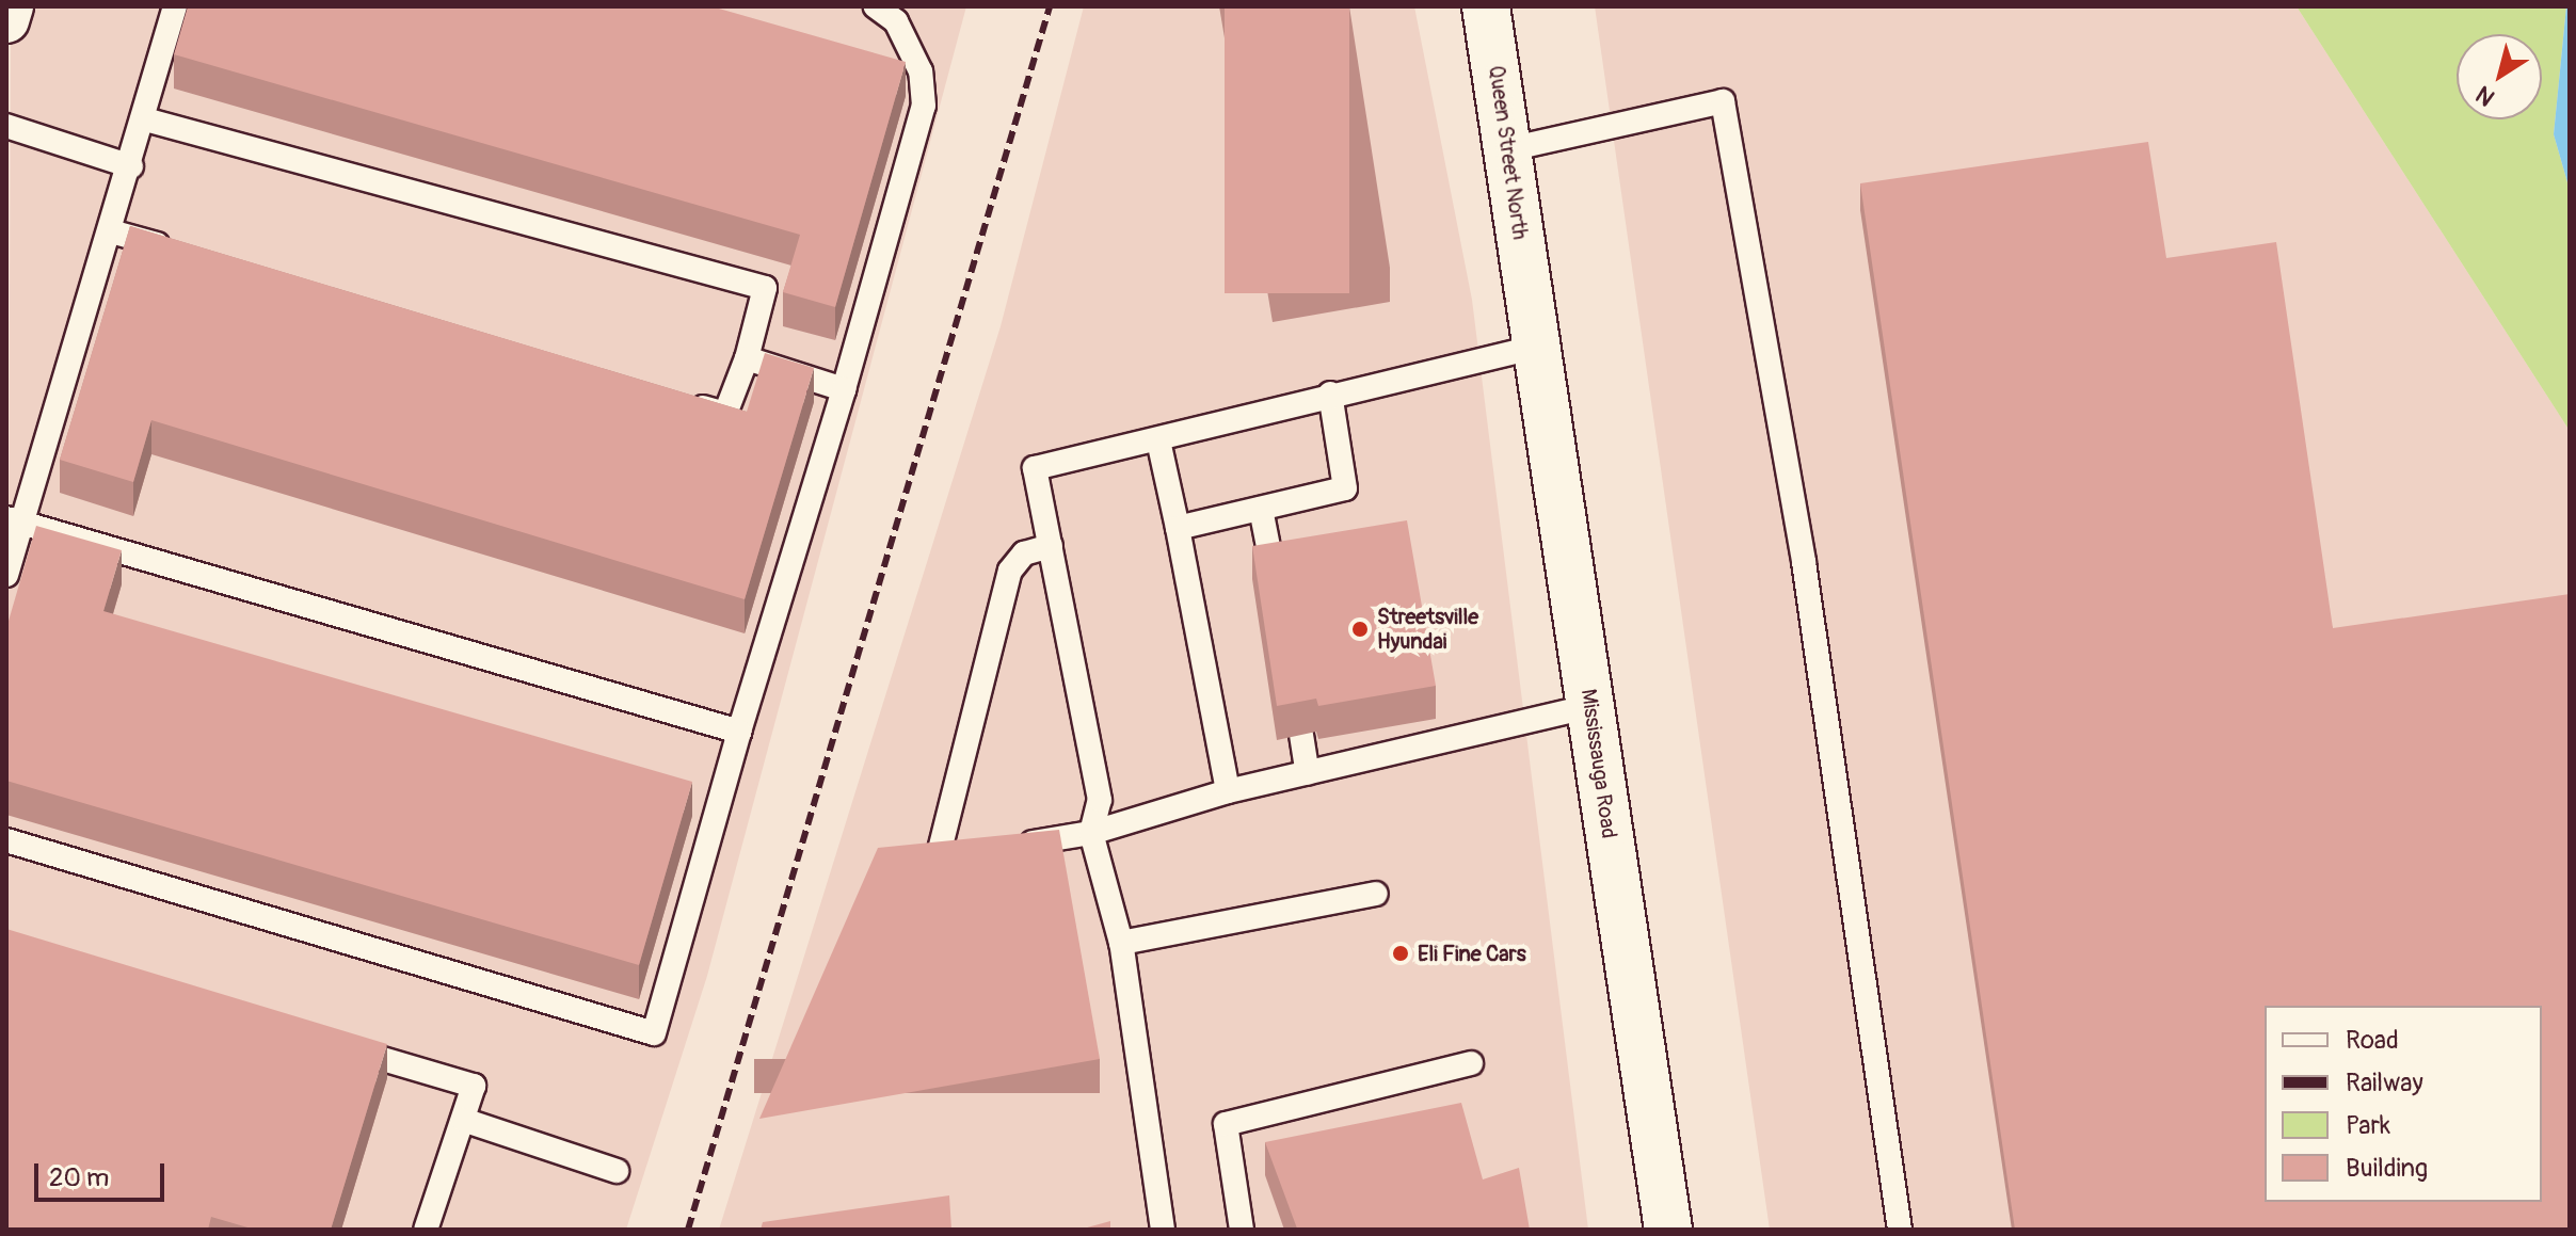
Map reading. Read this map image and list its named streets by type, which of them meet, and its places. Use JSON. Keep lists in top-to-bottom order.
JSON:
{
  "streets": {
    "main road": ["Queen Street North", "Mississauga Road"]
  },
  "crossings": [
    ["Queen Street North", "Mississauga Road"]
  ],
  "places": ["Streetsville Hyundai", "Eli Fine Cars"],
  "legend": [
    "Road",
    "Railway",
    "Park",
    "Building"
  ],
  "scale_bar": "20 m",
  "north": "bottom left"
}
